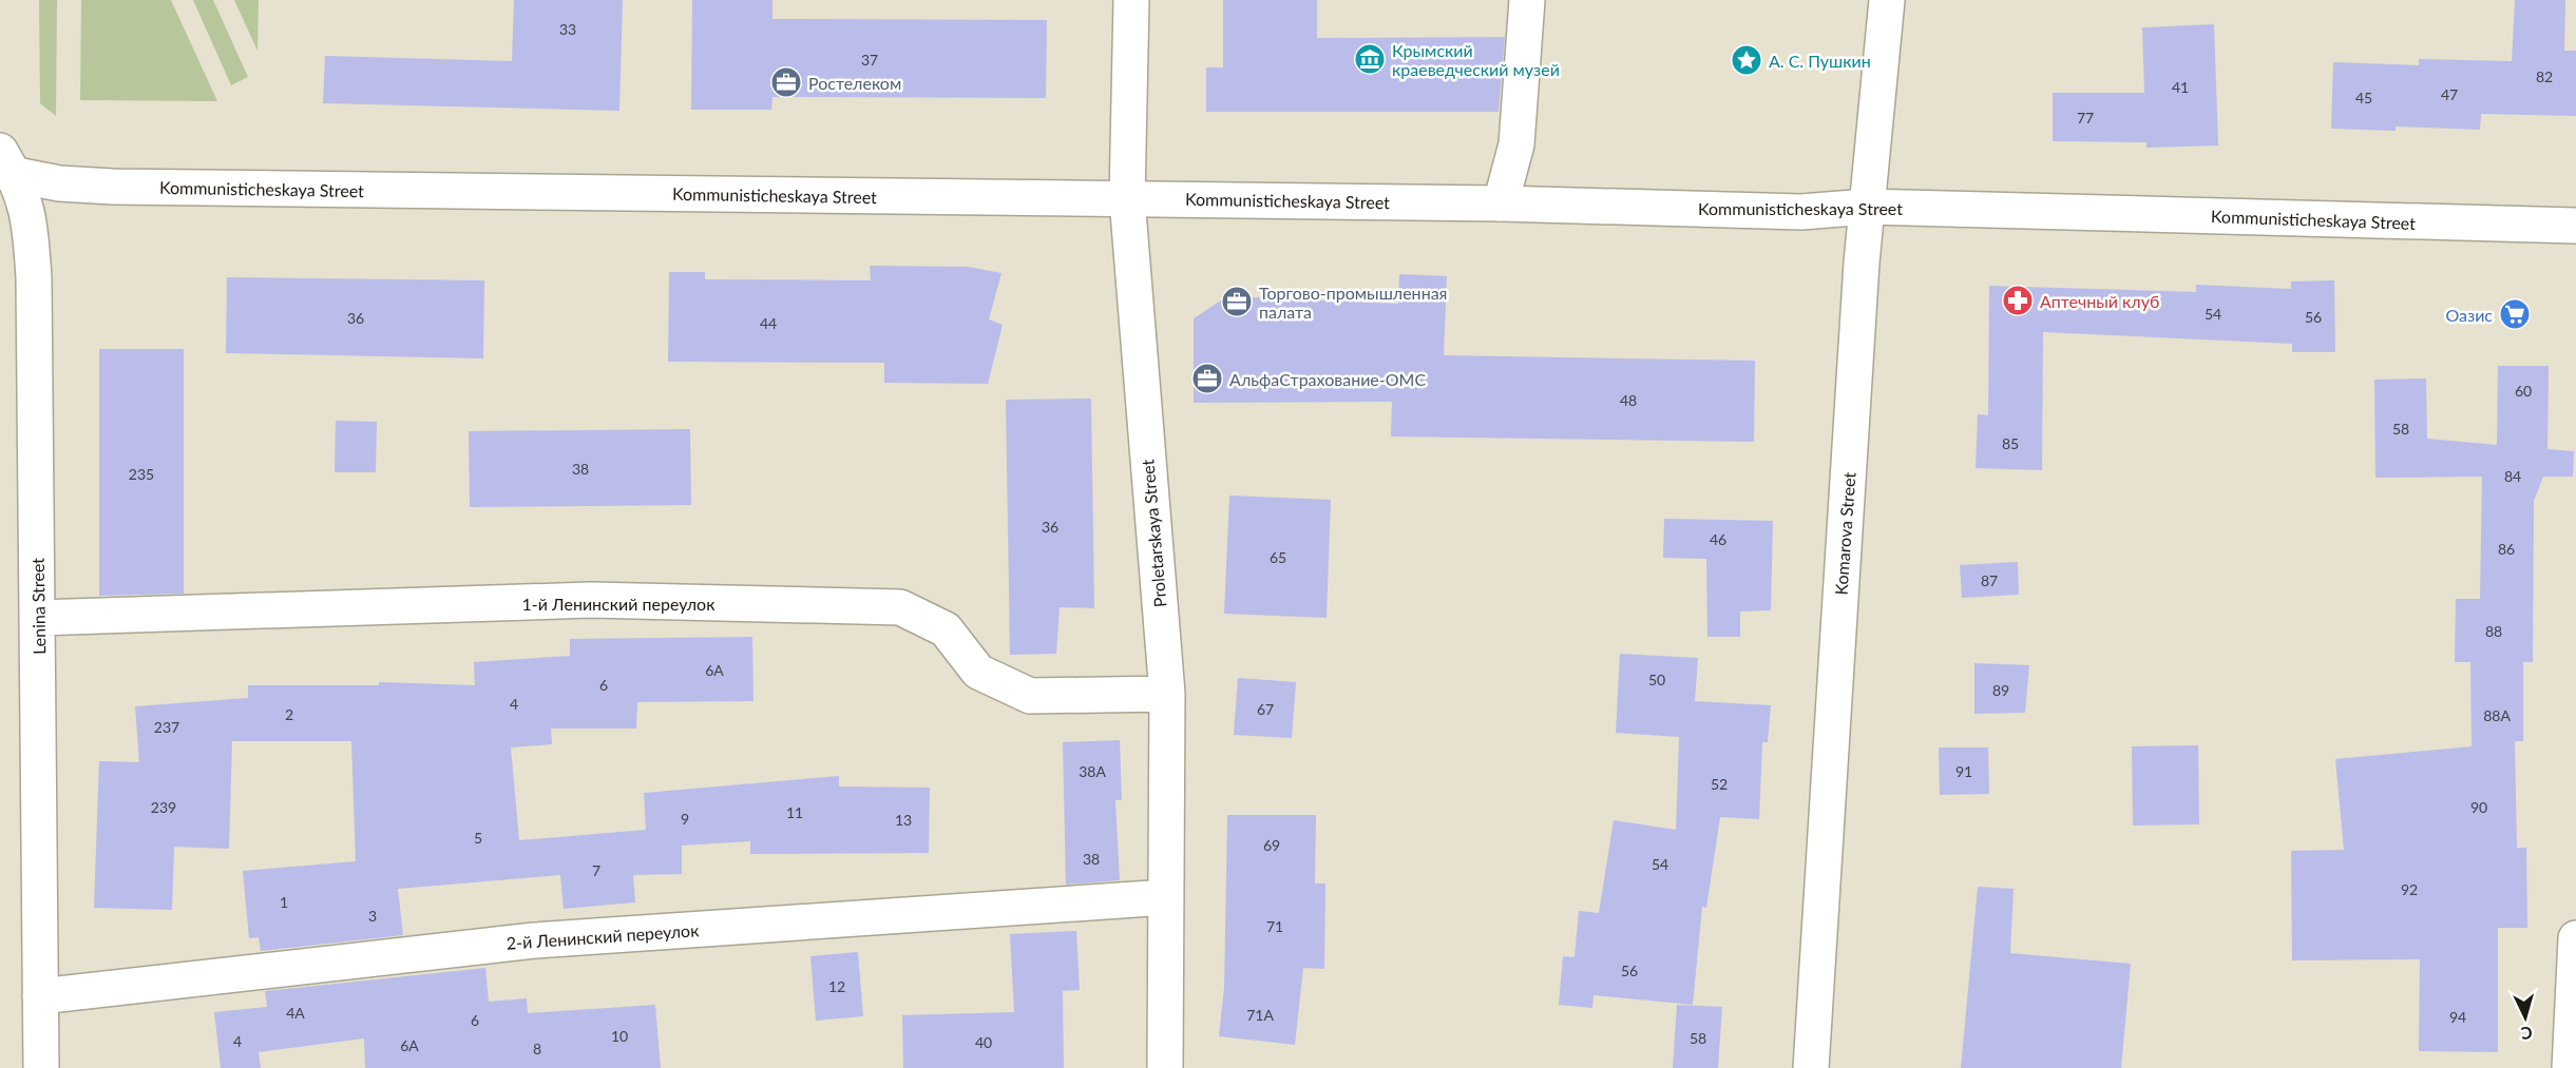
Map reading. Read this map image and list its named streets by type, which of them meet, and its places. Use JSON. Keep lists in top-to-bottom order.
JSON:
{
  "streets": {
    "street": [
      "Kommunisticheskaya Street",
      "Proletarskaya Street",
      "Komarova Street",
      "1-й Ленинский переулок",
      "Lenina Street",
      "2-й Ленинский переулок"
    ]
  },
  "crossings": [
    ["Kommunisticheskaya Street", "Proletarskaya Street"],
    ["Kommunisticheskaya Street", "Komarova Street"],
    ["Kommunisticheskaya Street", "Lenina Street"],
    ["Proletarskaya Street", "1-й Ленинский переулок"],
    ["Proletarskaya Street", "2-й Ленинский переулок"],
    ["1-й Ленинский переулок", "Lenina Street"],
    ["Lenina Street", "2-й Ленинский переулок"]
  ],
  "places": {
    "museum": ["Крымский краеведческий музей"],
    "place": ["А. С. Пушкин"],
    "office": ["Ростелеком", "Торгово-промышленная палата", "АльфаСтрахование-ОМС"],
    "pharmacy": ["Аптечный клуб"],
    "supermarket": ["Оазис"]
  },
  "house_numbers": [
    "33",
    "37",
    "82",
    "41",
    "47",
    "45",
    "77",
    "54",
    "56",
    "36",
    "44",
    "60",
    "48",
    "58",
    "85",
    "38",
    "235",
    "84",
    "36",
    "46",
    "86",
    "65",
    "87",
    "88",
    "6А",
    "50",
    "6",
    "89",
    "4",
    "67",
    "2",
    "88А",
    "237",
    "38А",
    "91",
    "52",
    "239",
    "90",
    "11",
    "9",
    "13",
    "5",
    "69",
    "38",
    "54",
    "7",
    "92",
    "1",
    "3",
    "71",
    "56",
    "12",
    "4А",
    "71А",
    "94",
    "6",
    "10",
    "58",
    "4",
    "40",
    "6А",
    "8"
  ],
  "north": "bottom"
}
